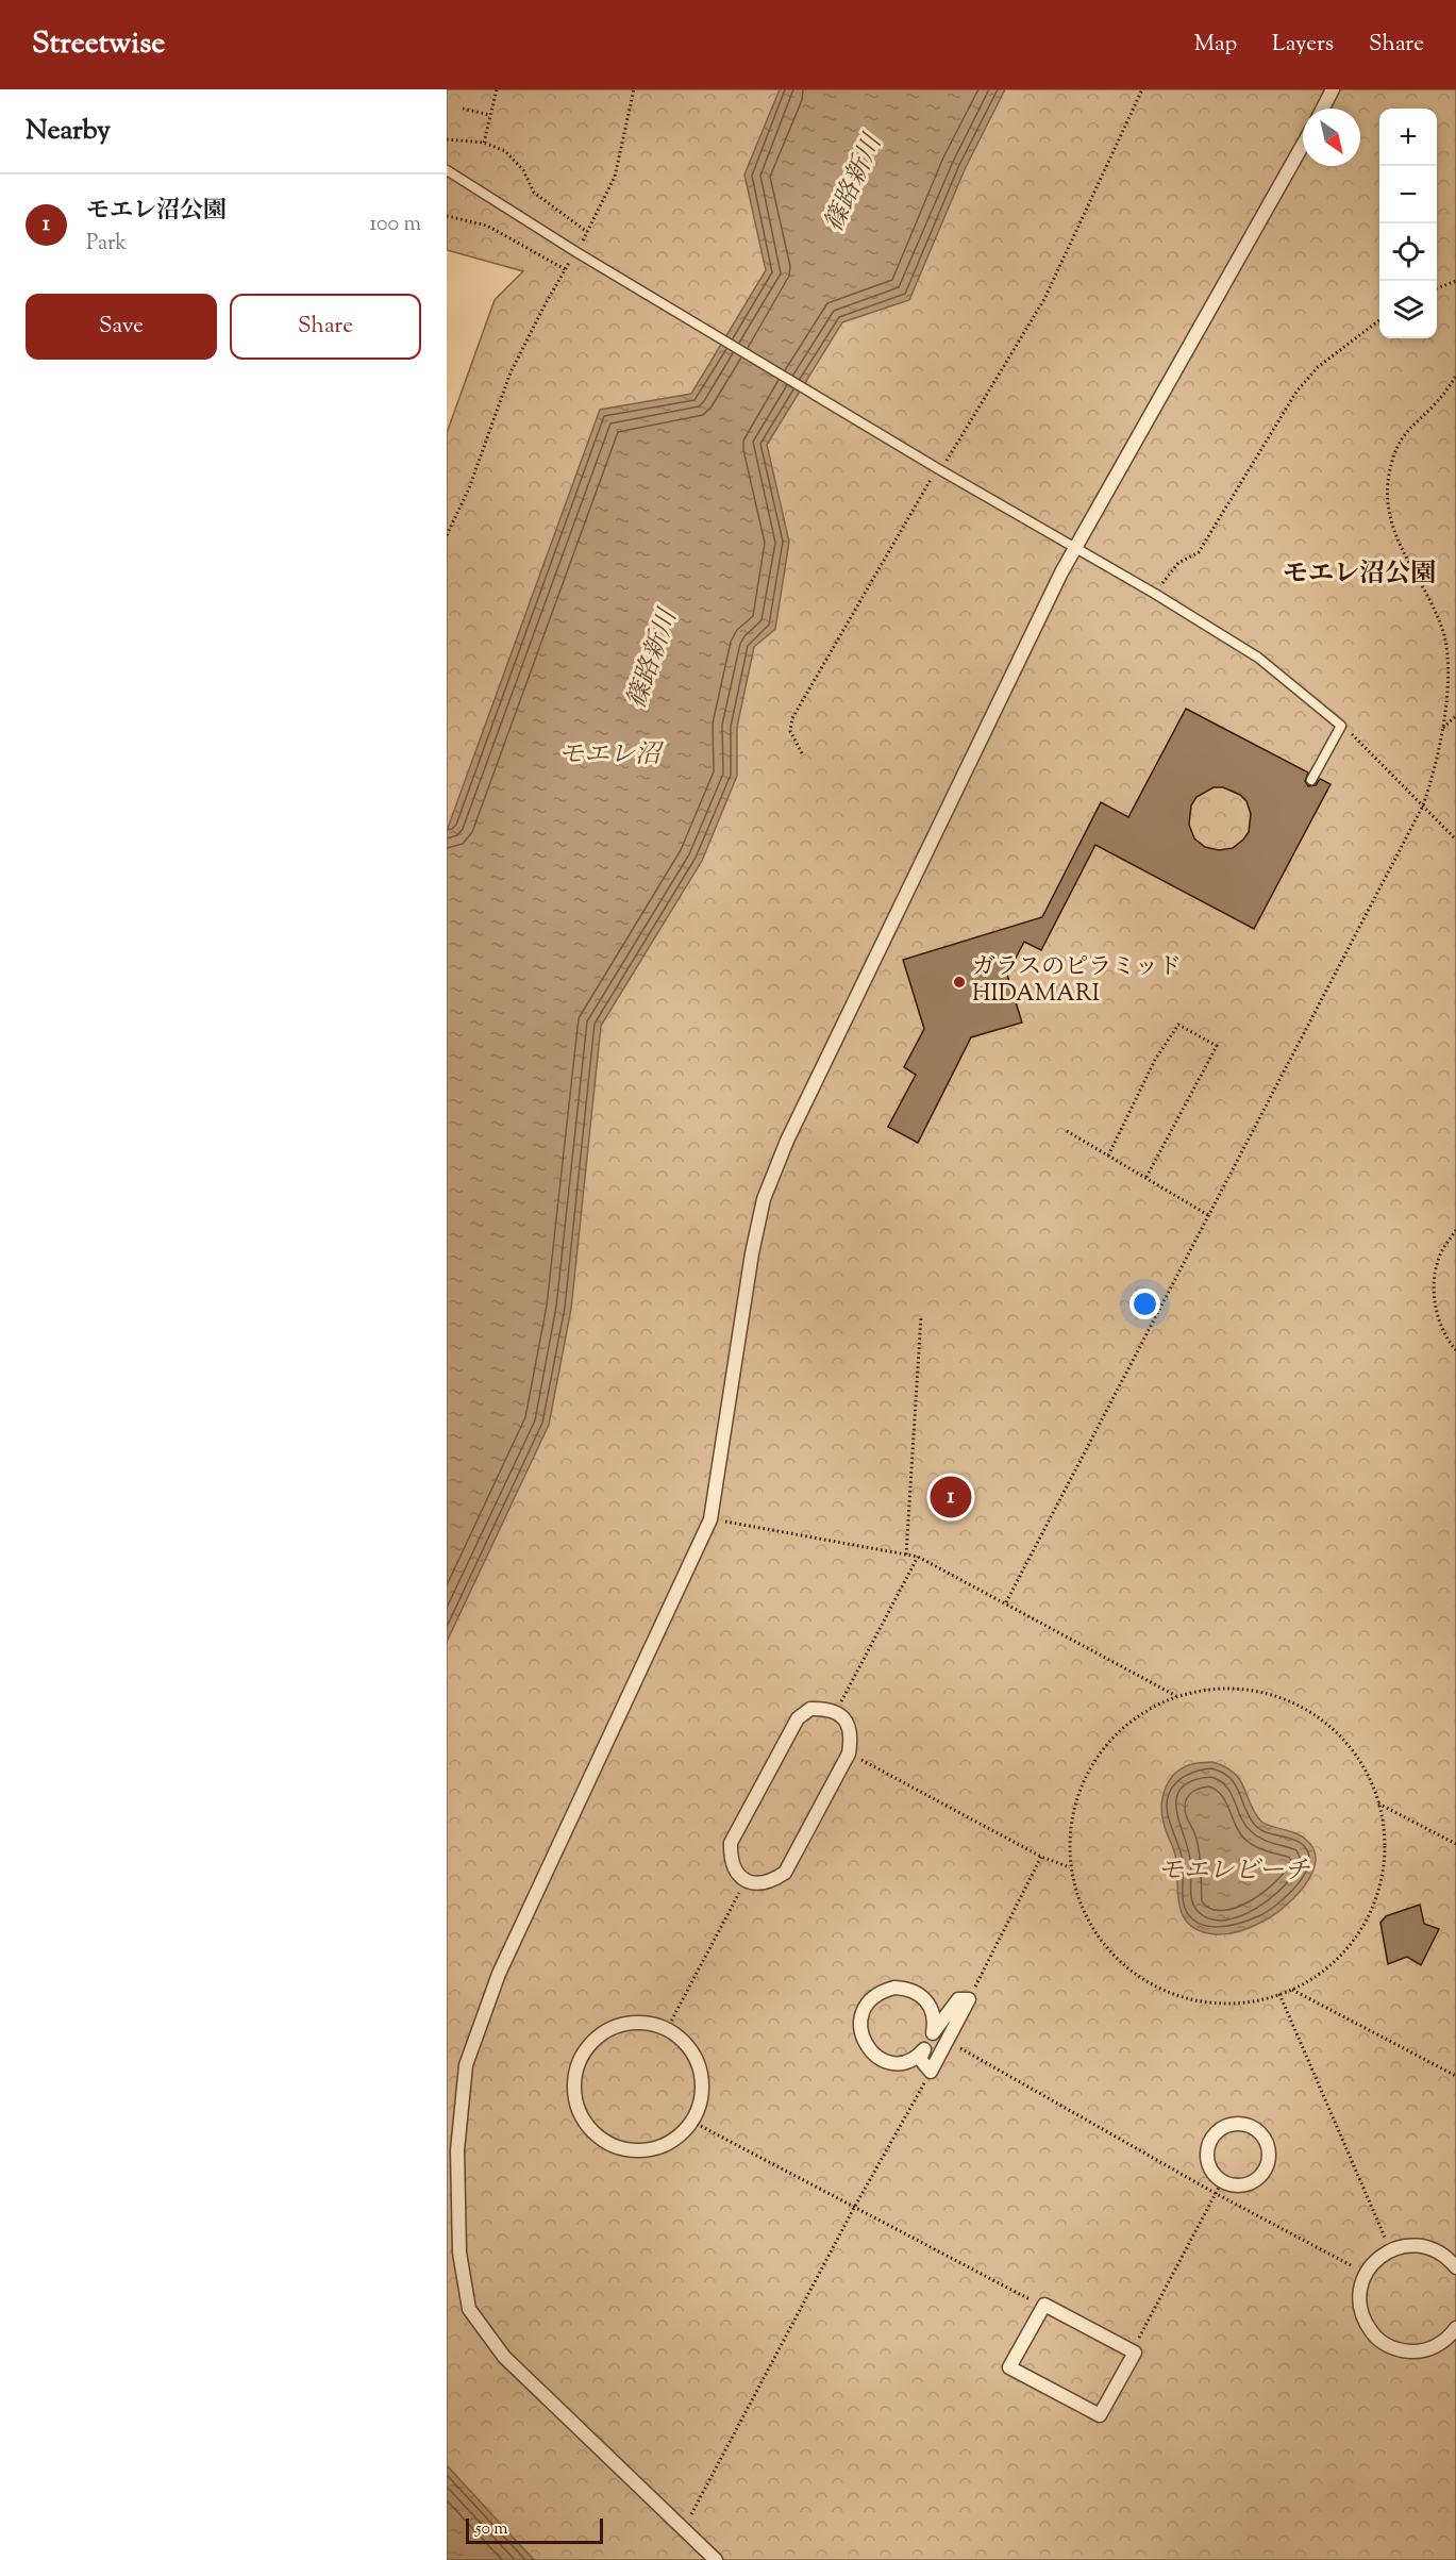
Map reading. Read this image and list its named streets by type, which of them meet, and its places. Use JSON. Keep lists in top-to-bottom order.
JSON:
{
  "districts": ["モエレ沼公園"],
  "water": ["篠路新川", "モエレ沼", "モエレビーチ"],
  "places": ["ガラスのピラミッド HIDAMARI"],
  "scale_bar": "50 m",
  "north": "bottom right",
  "page": {
    "header": "Streetwise",
    "nav": ["Map", "Layers", "Share"],
    "heading": "Nearby",
    "map_buttons": ["+", "−"],
    "list": [
      {
        "mark": "1",
        "name": "モエレ沼公園",
        "note": "Park",
        "value": "100 m"
      }
    ],
    "buttons": ["Save", "Share"],
    "pins": "1",
    "scale": "50 m"
  }
}
